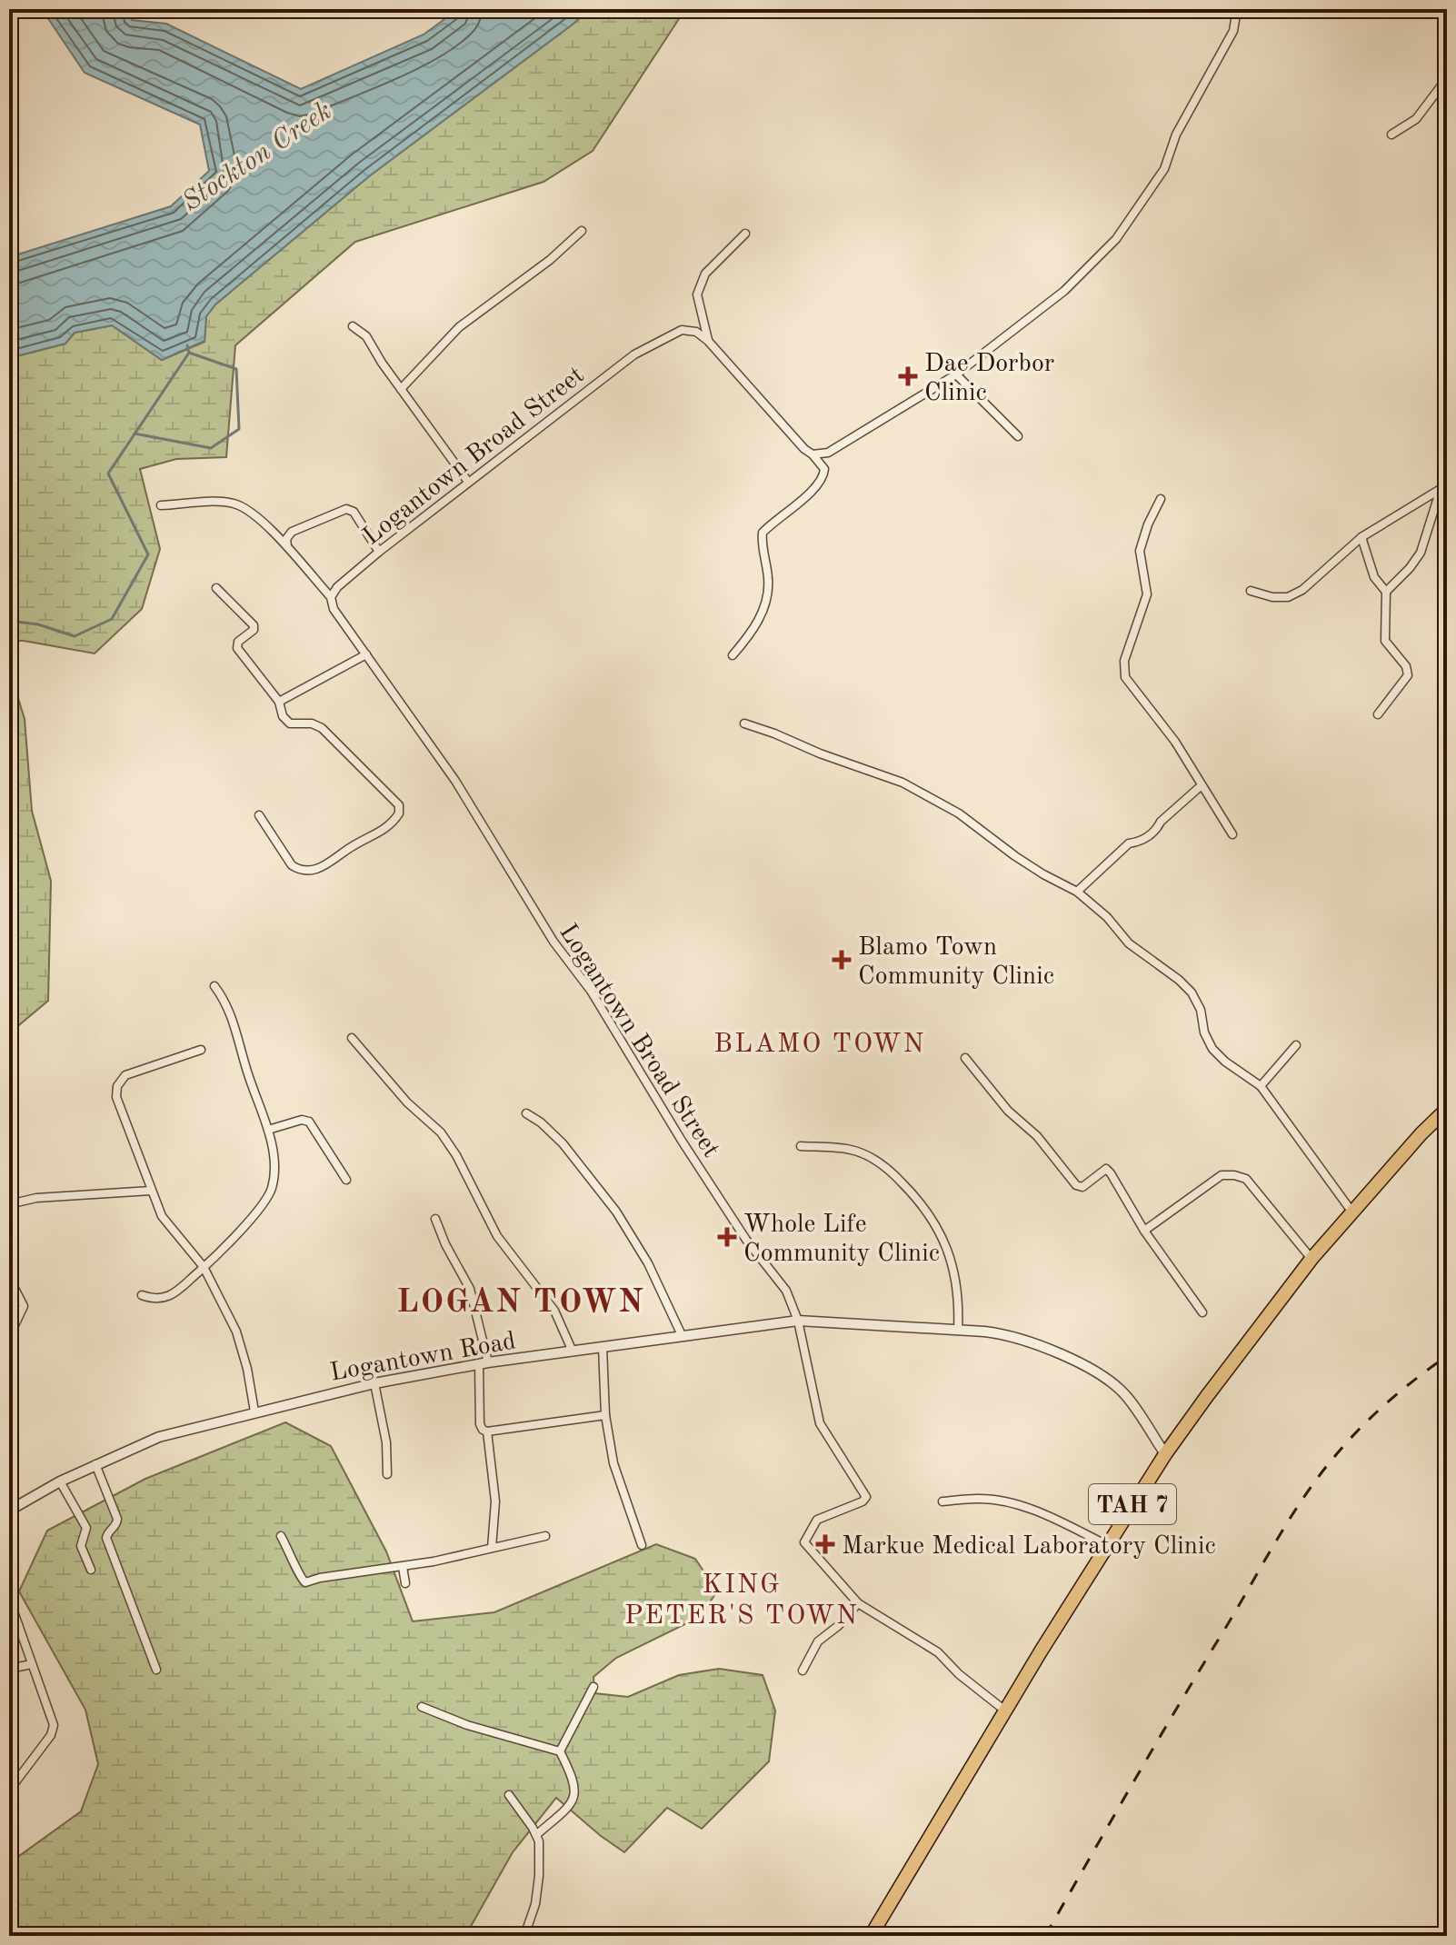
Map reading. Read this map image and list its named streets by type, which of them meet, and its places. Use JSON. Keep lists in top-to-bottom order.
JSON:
{
  "streets": {
    "highway": ["TAH 7"],
    "street": ["Logantown Broad Street", "Logantown Road"]
  },
  "crossings": [
    ["Logantown Broad Street", "Logantown Road"],
    ["Logantown Road", "TAH 7"]
  ],
  "districts": ["BLAMO TOWN", "LOGAN TOWN", "KING PETER'S TOWN"],
  "water": ["Stockton Creek"],
  "places": {
    "health": [
      "Dae Dorbor Clinic",
      "Blamo Town Community Clinic",
      "Whole Life Community Clinic",
      "Markue Medical Laboratory Clinic"
    ]
  }
}
